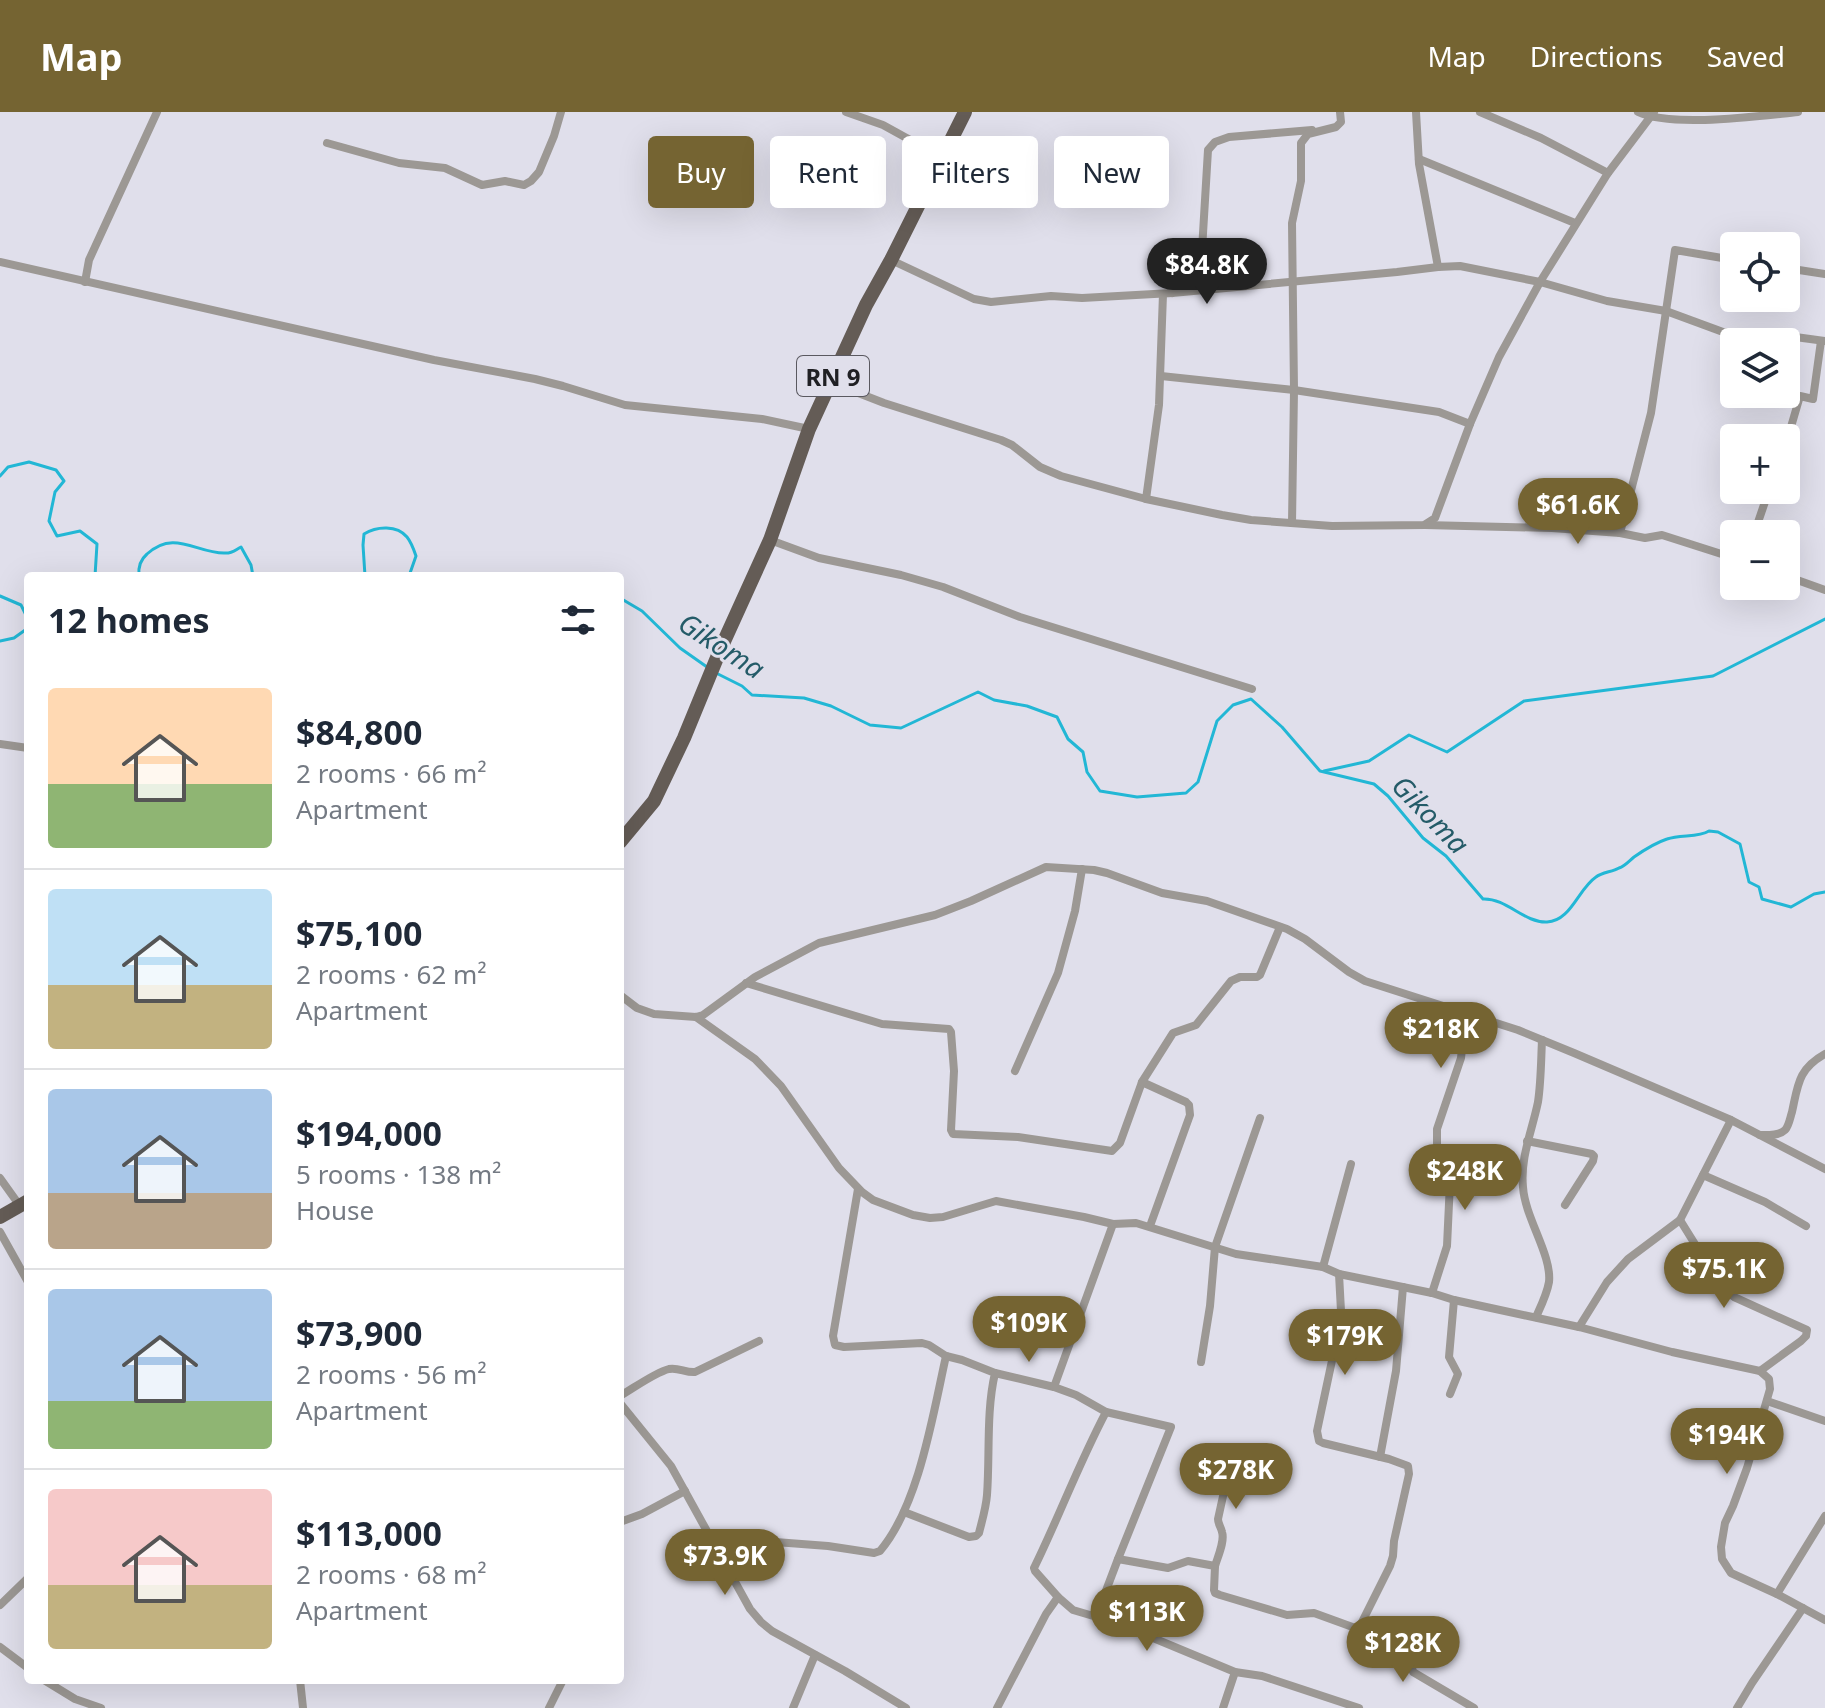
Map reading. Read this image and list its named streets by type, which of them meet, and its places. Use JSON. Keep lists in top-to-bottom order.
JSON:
{
  "streets": {
    "main road": ["RN 9"]
  },
  "water": ["Gikoma"],
  "page": {
    "header": "Map",
    "nav": ["Map", "Directions", "Saved"],
    "chip": [
      "Buy",
      "Rent",
      "Filters",
      "New"
    ],
    "map_buttons": ["+", "−"],
    "price": [
      "$84.8K",
      "$61.6K",
      "$218K",
      "$248K",
      "$75.1K",
      "$109K",
      "$179K",
      "$194K",
      "$278K",
      "$73.9K",
      "$113K",
      "$128K"
    ],
    "heading": "12 homes",
    "list": [
      {
        "name": "$84,800",
        "note": "2 rooms · 66 m² · Apartment"
      },
      {
        "name": "$75,100",
        "note": "2 rooms · 62 m² · Apartment"
      },
      {
        "name": "$194,000",
        "note": "5 rooms · 138 m² · House"
      },
      {
        "name": "$73,900",
        "note": "2 rooms · 56 m² · Apartment"
      },
      {
        "name": "$113,000",
        "note": "2 rooms · 68 m² · Apartment"
      }
    ]
  }
}
